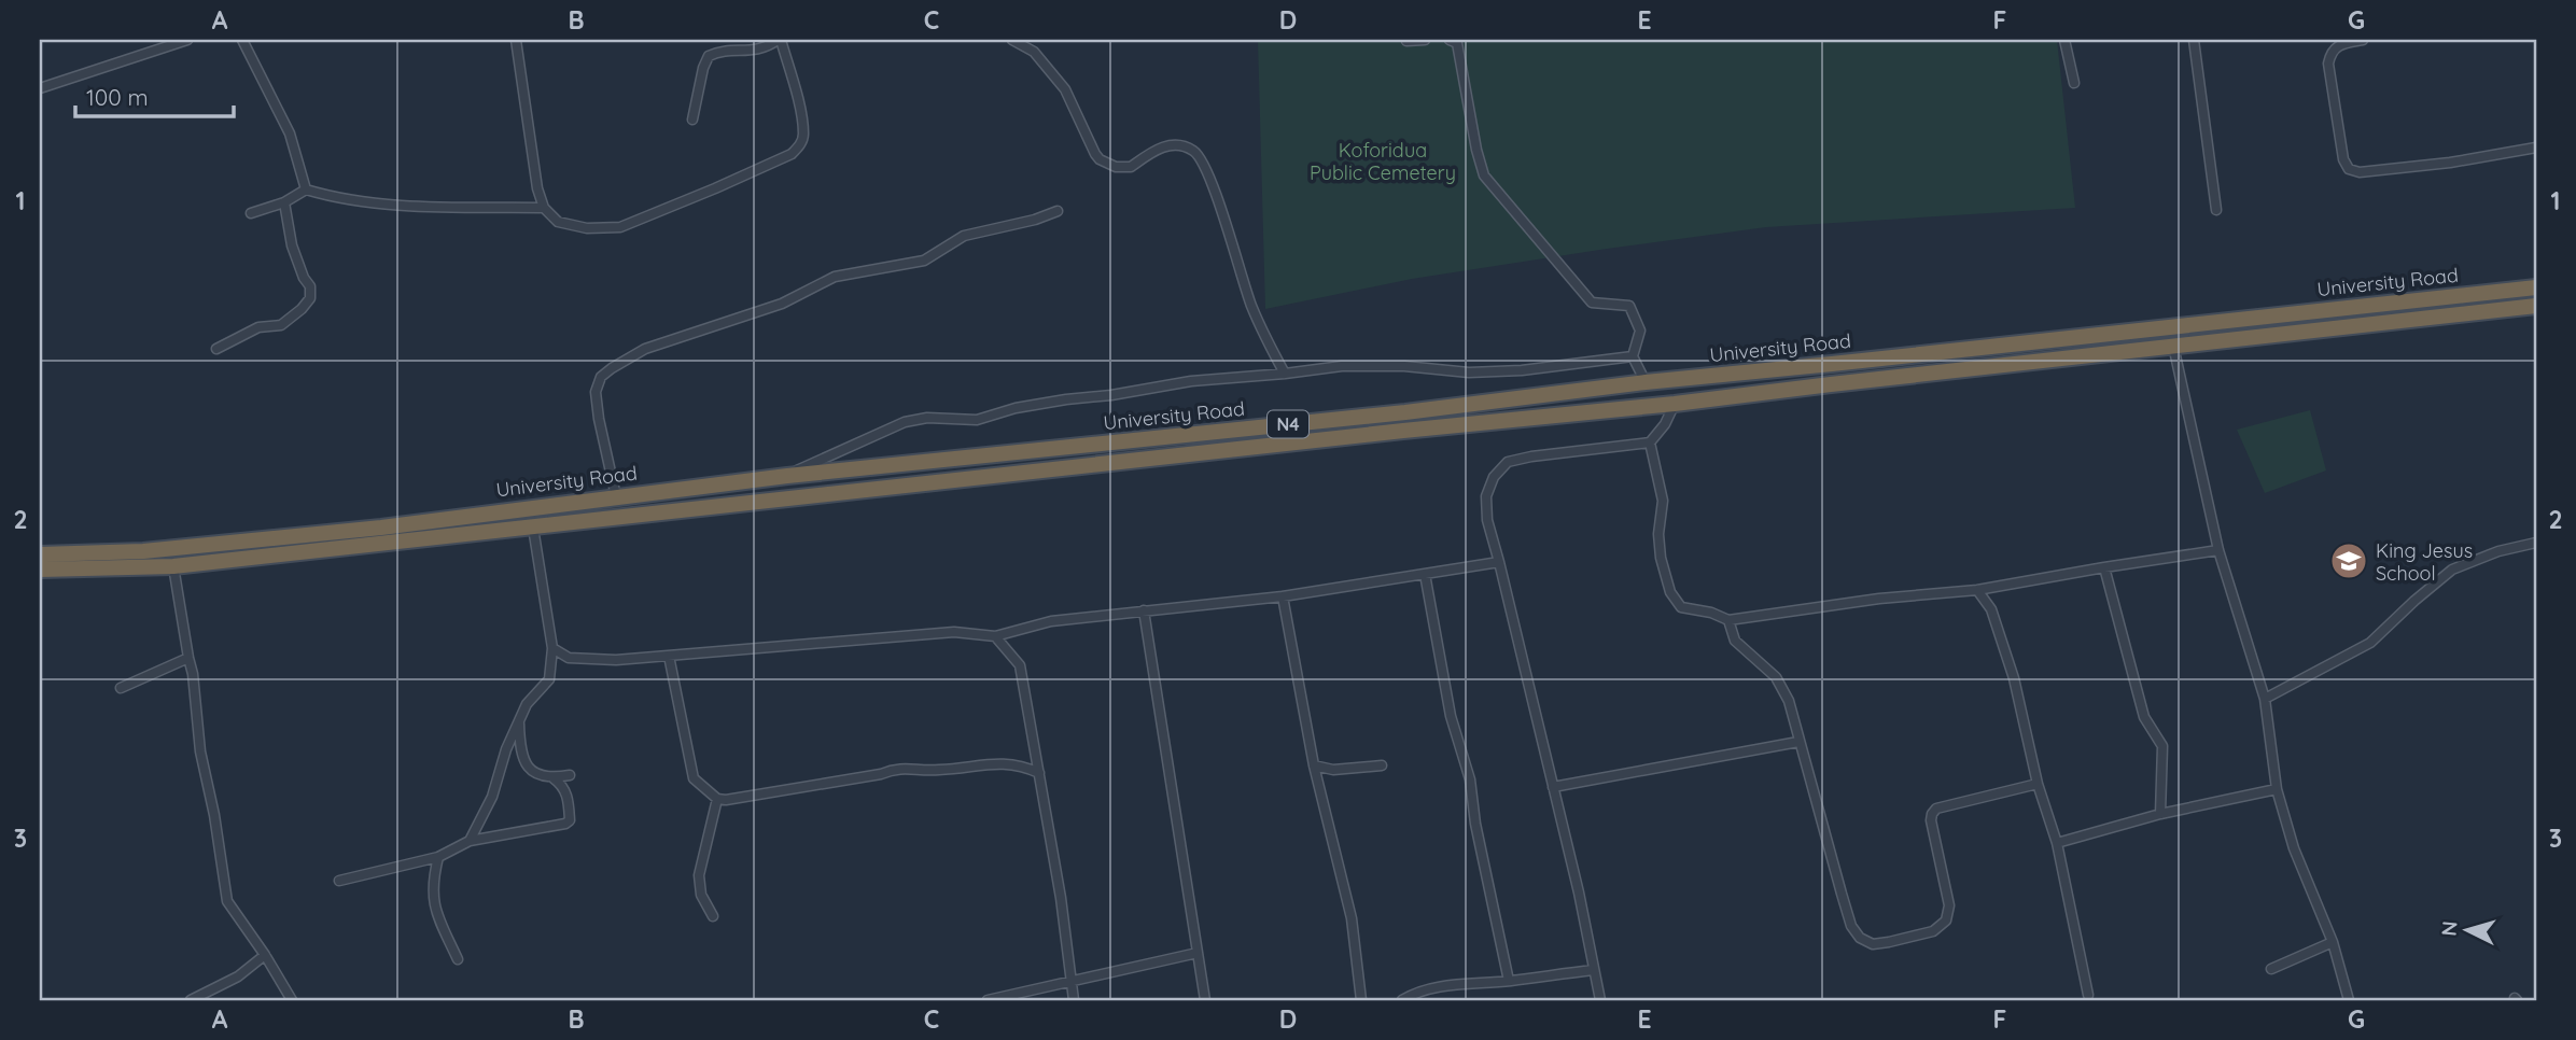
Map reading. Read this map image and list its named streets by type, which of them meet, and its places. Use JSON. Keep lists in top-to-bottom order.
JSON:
{
  "streets": {
    "highway": ["University Road", "N4"]
  },
  "parks": ["Koforidua Public Cemetery"],
  "places": {
    "school or university": ["King Jesus School"]
  },
  "scale_bar": "100 m",
  "north": "left",
  "grid": {
    "columns": [
      "A",
      "B",
      "C",
      "D",
      "E",
      "F",
      "G"
    ],
    "rows": ["1", "2", "3"]
  }
}
